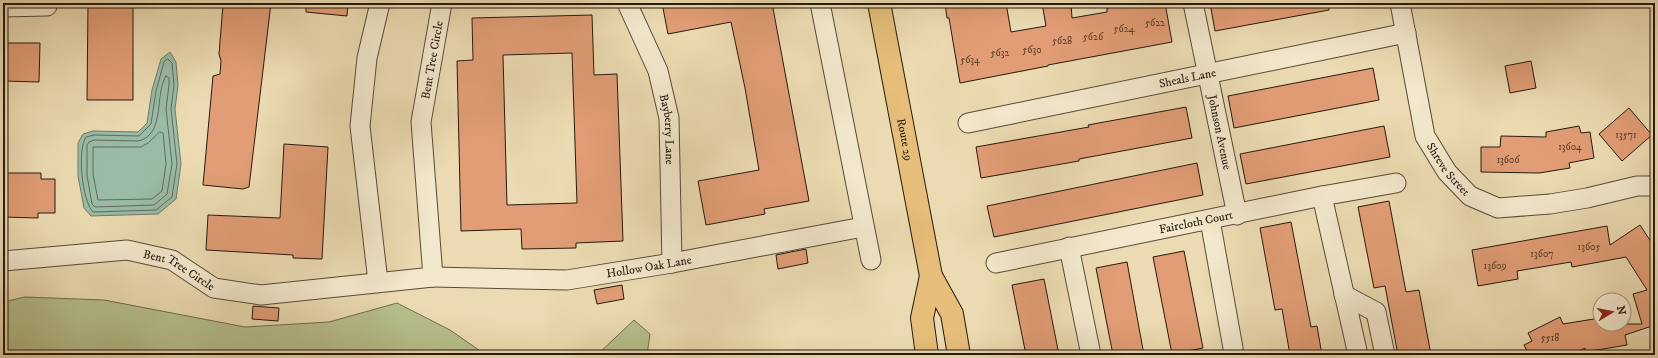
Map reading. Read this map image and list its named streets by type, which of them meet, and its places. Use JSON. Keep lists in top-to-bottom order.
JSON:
{
  "streets": {
    "main road": ["Route 29"],
    "street": [
      "Bent Tree Circle",
      "Sheals Lane",
      "Bayberry Lane",
      "Johnson Avenue",
      "Shreve Street",
      "Faircloth Court",
      "Hollow Oak Lane"
    ]
  },
  "crossings": [
    ["Bent Tree Circle", "Hollow Oak Lane"],
    ["Sheals Lane", "Johnson Avenue"],
    ["Sheals Lane", "Shreve Street"],
    ["Bayberry Lane", "Hollow Oak Lane"],
    ["Johnson Avenue", "Faircloth Court"]
  ],
  "house_numbers": [
    "5622",
    "5624",
    "5626",
    "5628",
    "5630",
    "5632",
    "5634",
    "13571",
    "13604",
    "13606",
    "13605",
    "13607",
    "13609",
    "5518"
  ],
  "north": "right"
}
